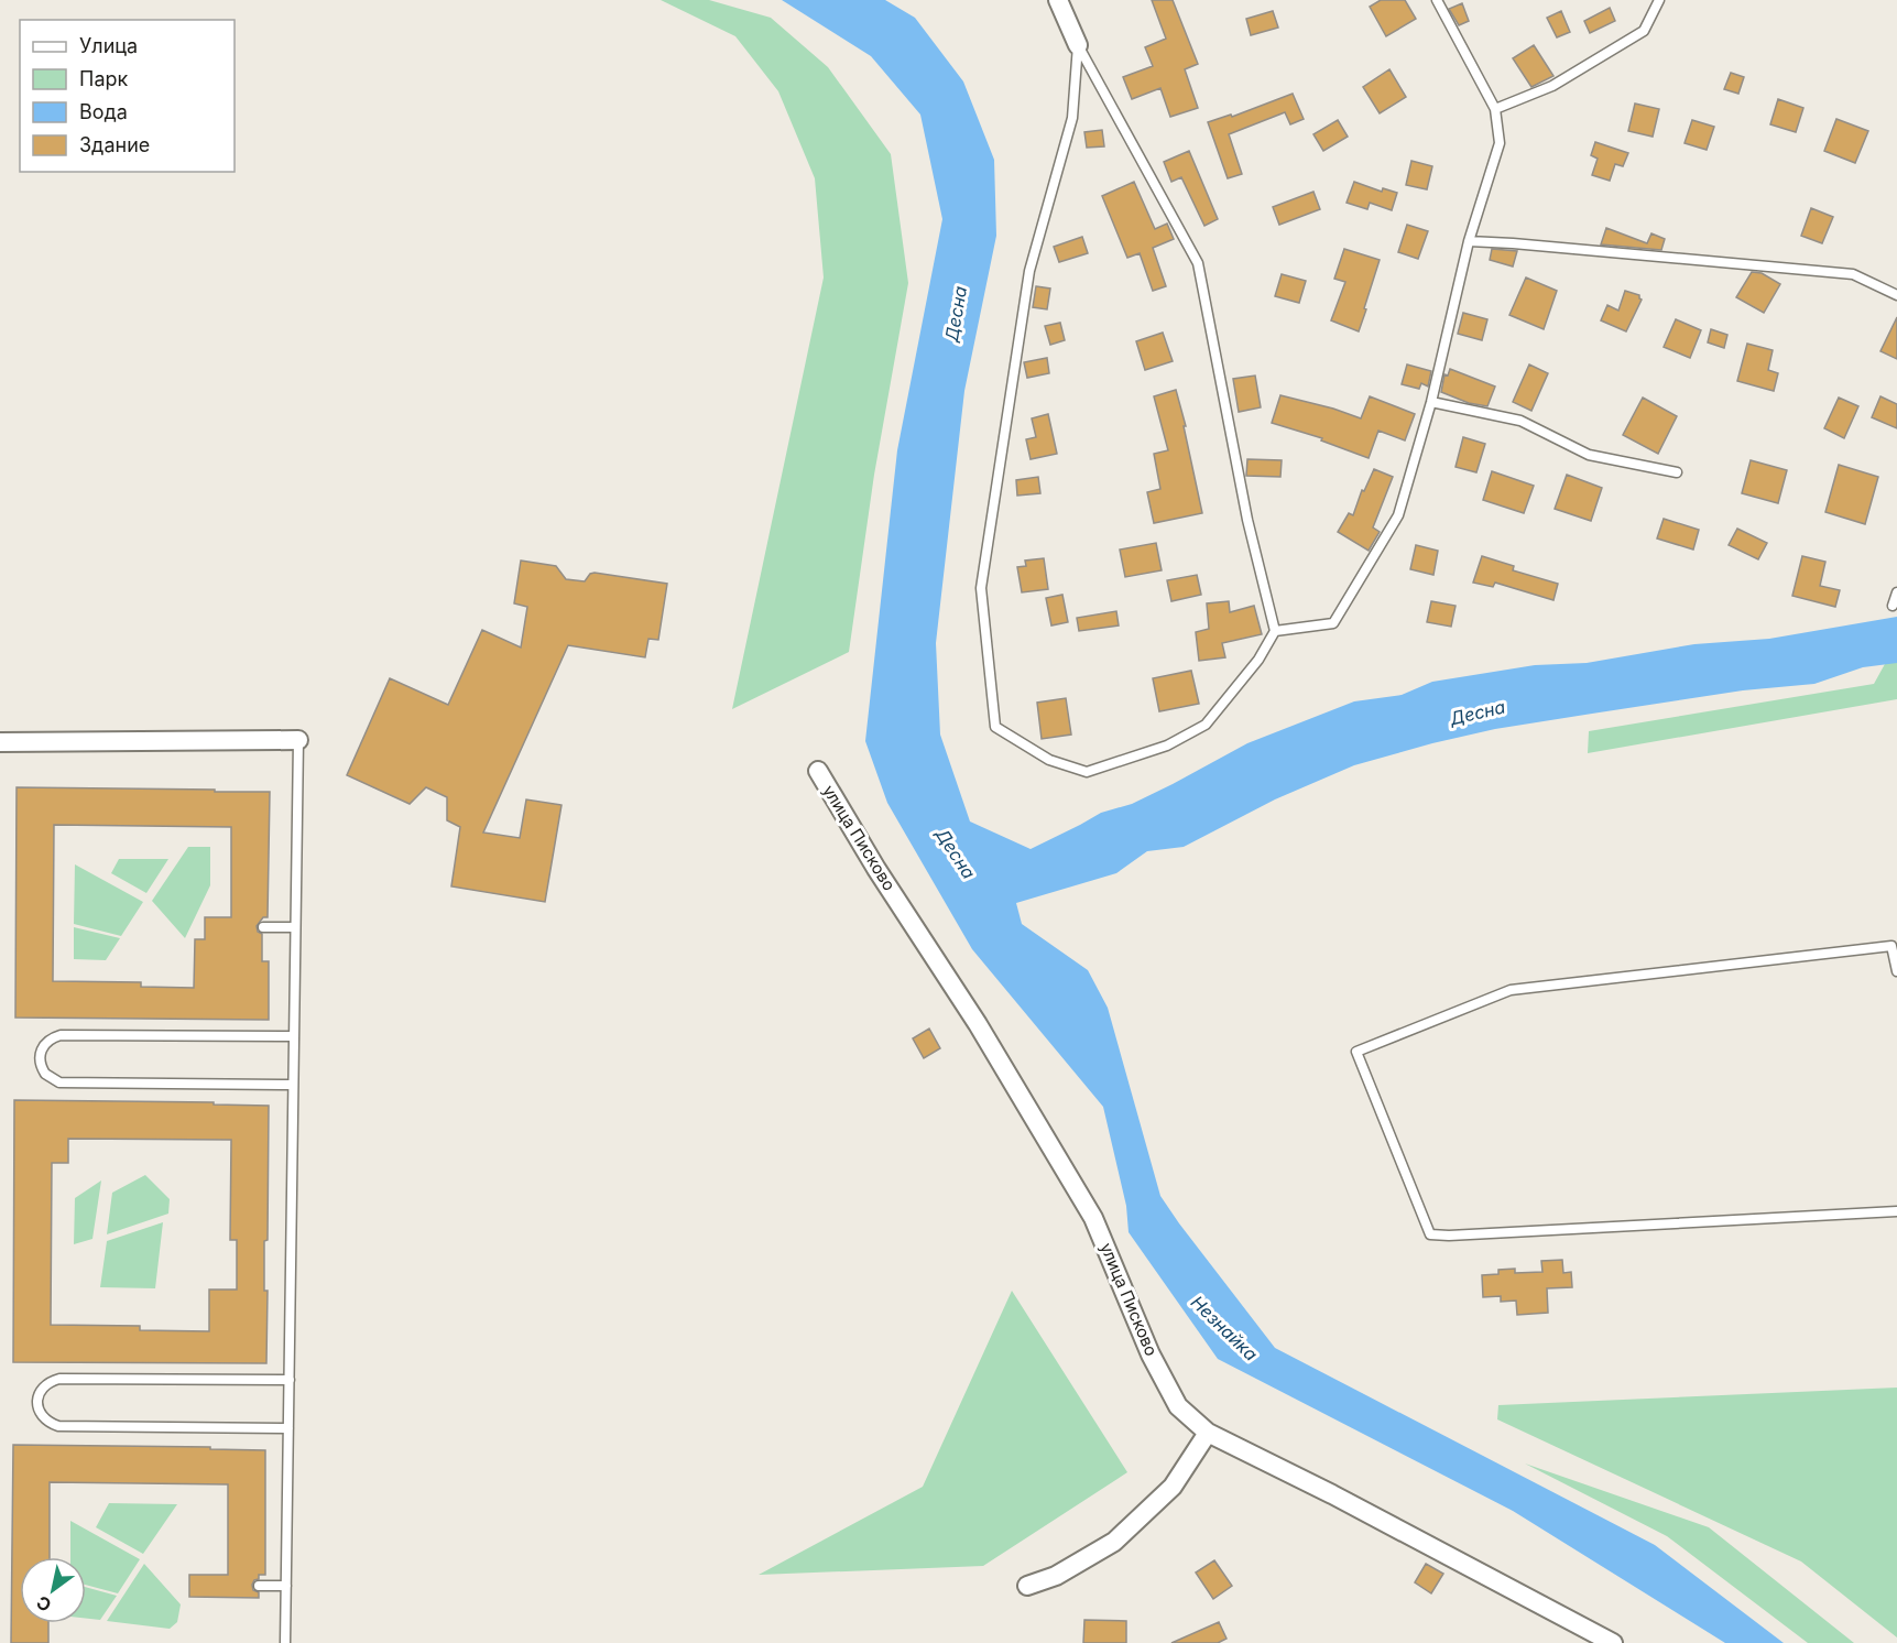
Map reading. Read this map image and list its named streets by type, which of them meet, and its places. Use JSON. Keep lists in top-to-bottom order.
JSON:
{
  "streets": {
    "street": ["улица Писково"]
  },
  "water": ["Десна", "Незнайка"],
  "legend": [
    "Улица",
    "Парк",
    "Вода",
    "Здание"
  ],
  "north": "bottom left"
}
